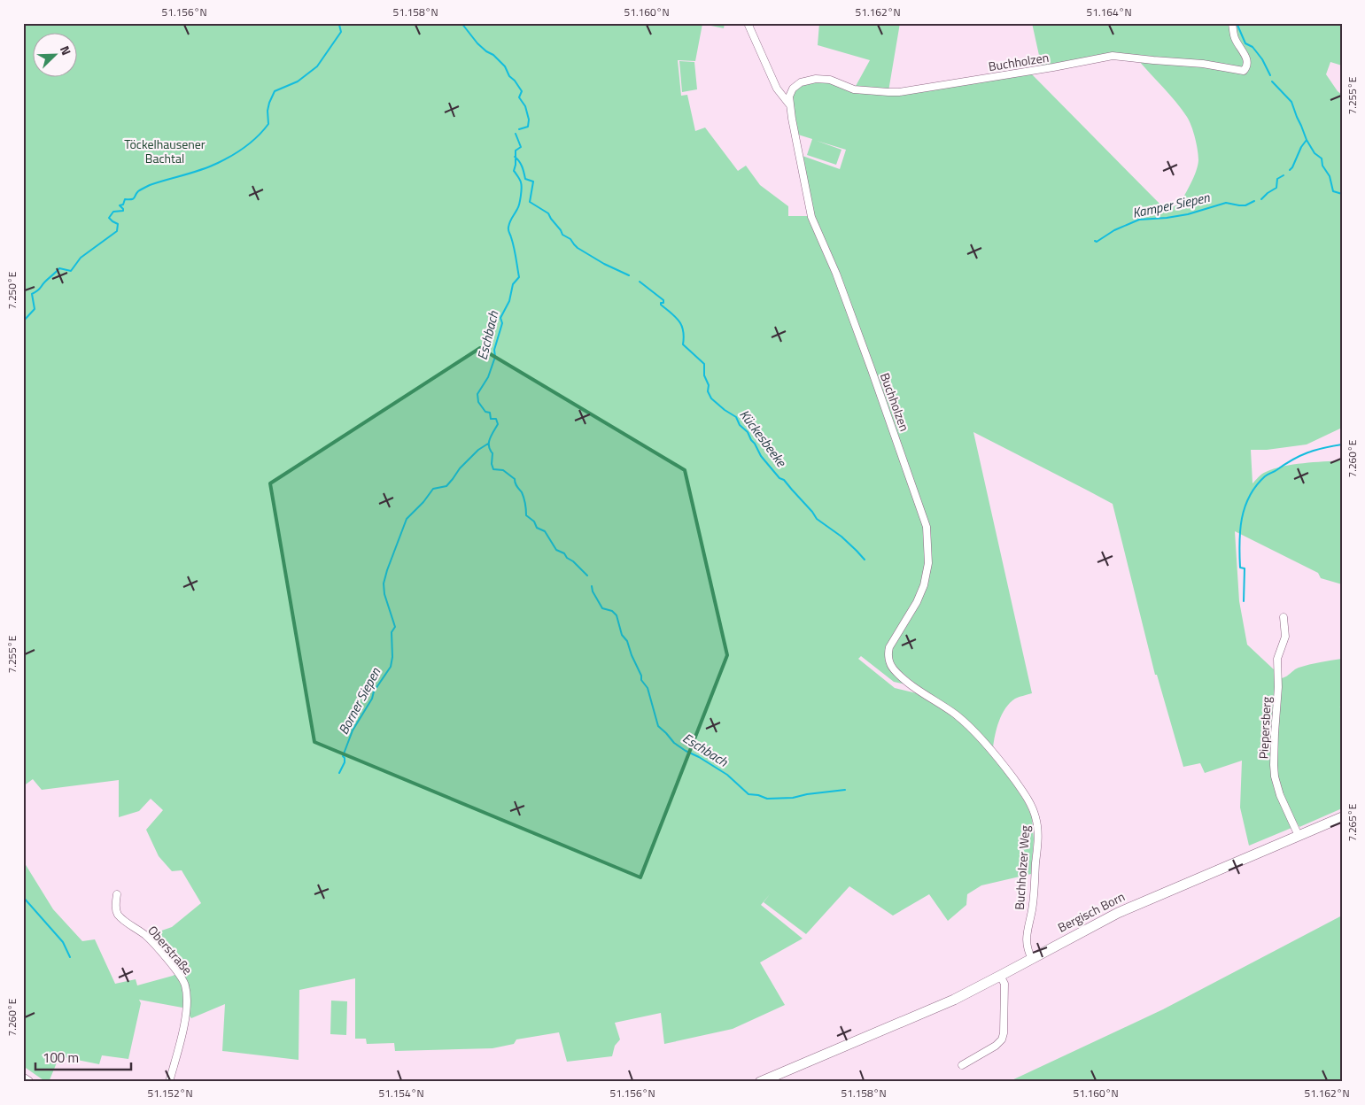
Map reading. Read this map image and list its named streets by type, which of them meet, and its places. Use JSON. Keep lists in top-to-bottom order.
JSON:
{
  "streets": {
    "main road": ["Bergisch Born"],
    "street": [
      "Buchholzen",
      "Piepersberg",
      "Buchholzer Weg",
      "Oberstraße"
    ]
  },
  "crossings": [
    ["Buchholzen", "Buchholzer Weg"],
    ["Piepersberg", "Bergisch Born"],
    ["Buchholzer Weg", "Bergisch Born"]
  ],
  "water": [
    "Kamper Siepen",
    "Eschbach",
    "Kückesbeeke",
    "Borner Siepen"
  ],
  "parks": ["Töckelhausener Bachtal"],
  "scale_bar": "100 m",
  "north": "top right",
  "coordinates": [
    "51.156°N",
    "51.158°N",
    "51.160°N",
    "51.162°N",
    "51.164°N",
    "7.255°E",
    "7.250°E",
    "7.260°E",
    "7.265°E",
    "51.152°N",
    "51.154°N"
  ]
}
